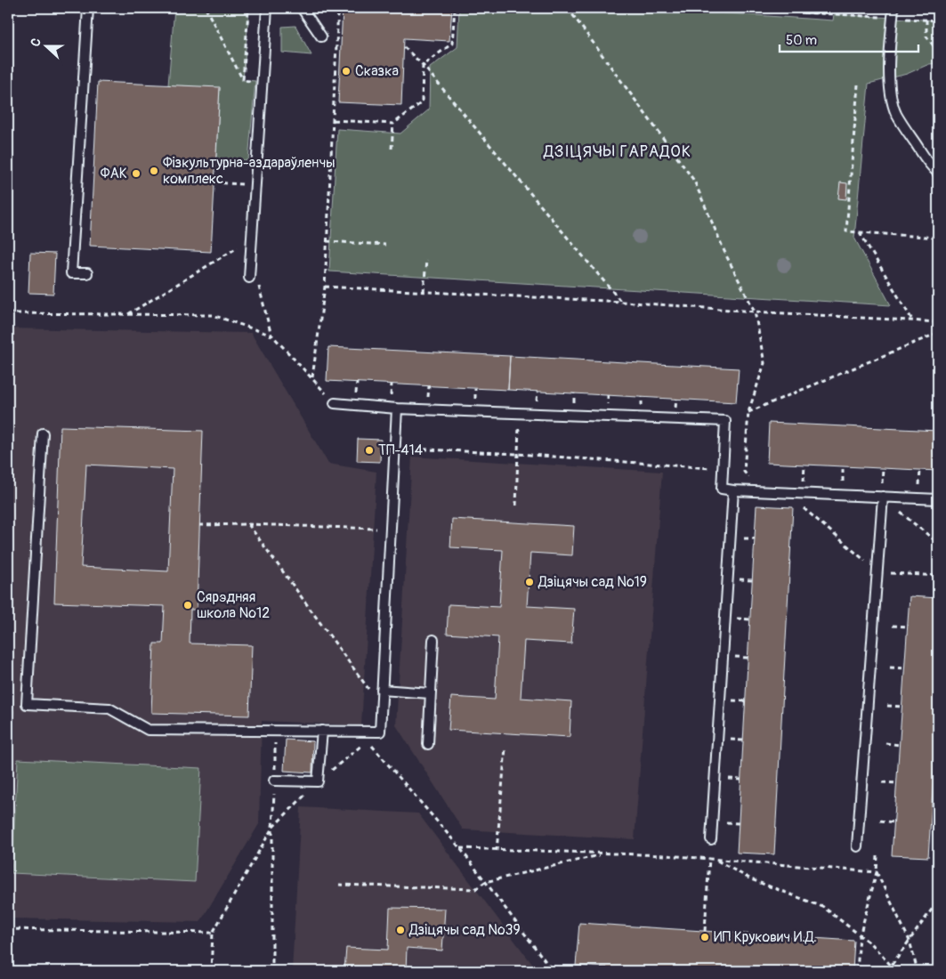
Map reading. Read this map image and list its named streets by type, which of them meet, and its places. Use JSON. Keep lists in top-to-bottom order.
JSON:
{
  "districts": ["ДЗІЦЯЧЫ ГАРАДОК"],
  "places": [
    "Сказка",
    "Фізкультурна-аздараўленчы комплекс",
    "ФАК",
    "ТП-414",
    "Дзіцячы сад №19",
    "Сярэдняя школа №12",
    "Дзіцячы сад №39",
    "ИП Крукович И.Д."
  ],
  "scale_bar": "50 m",
  "north": "left"
}
